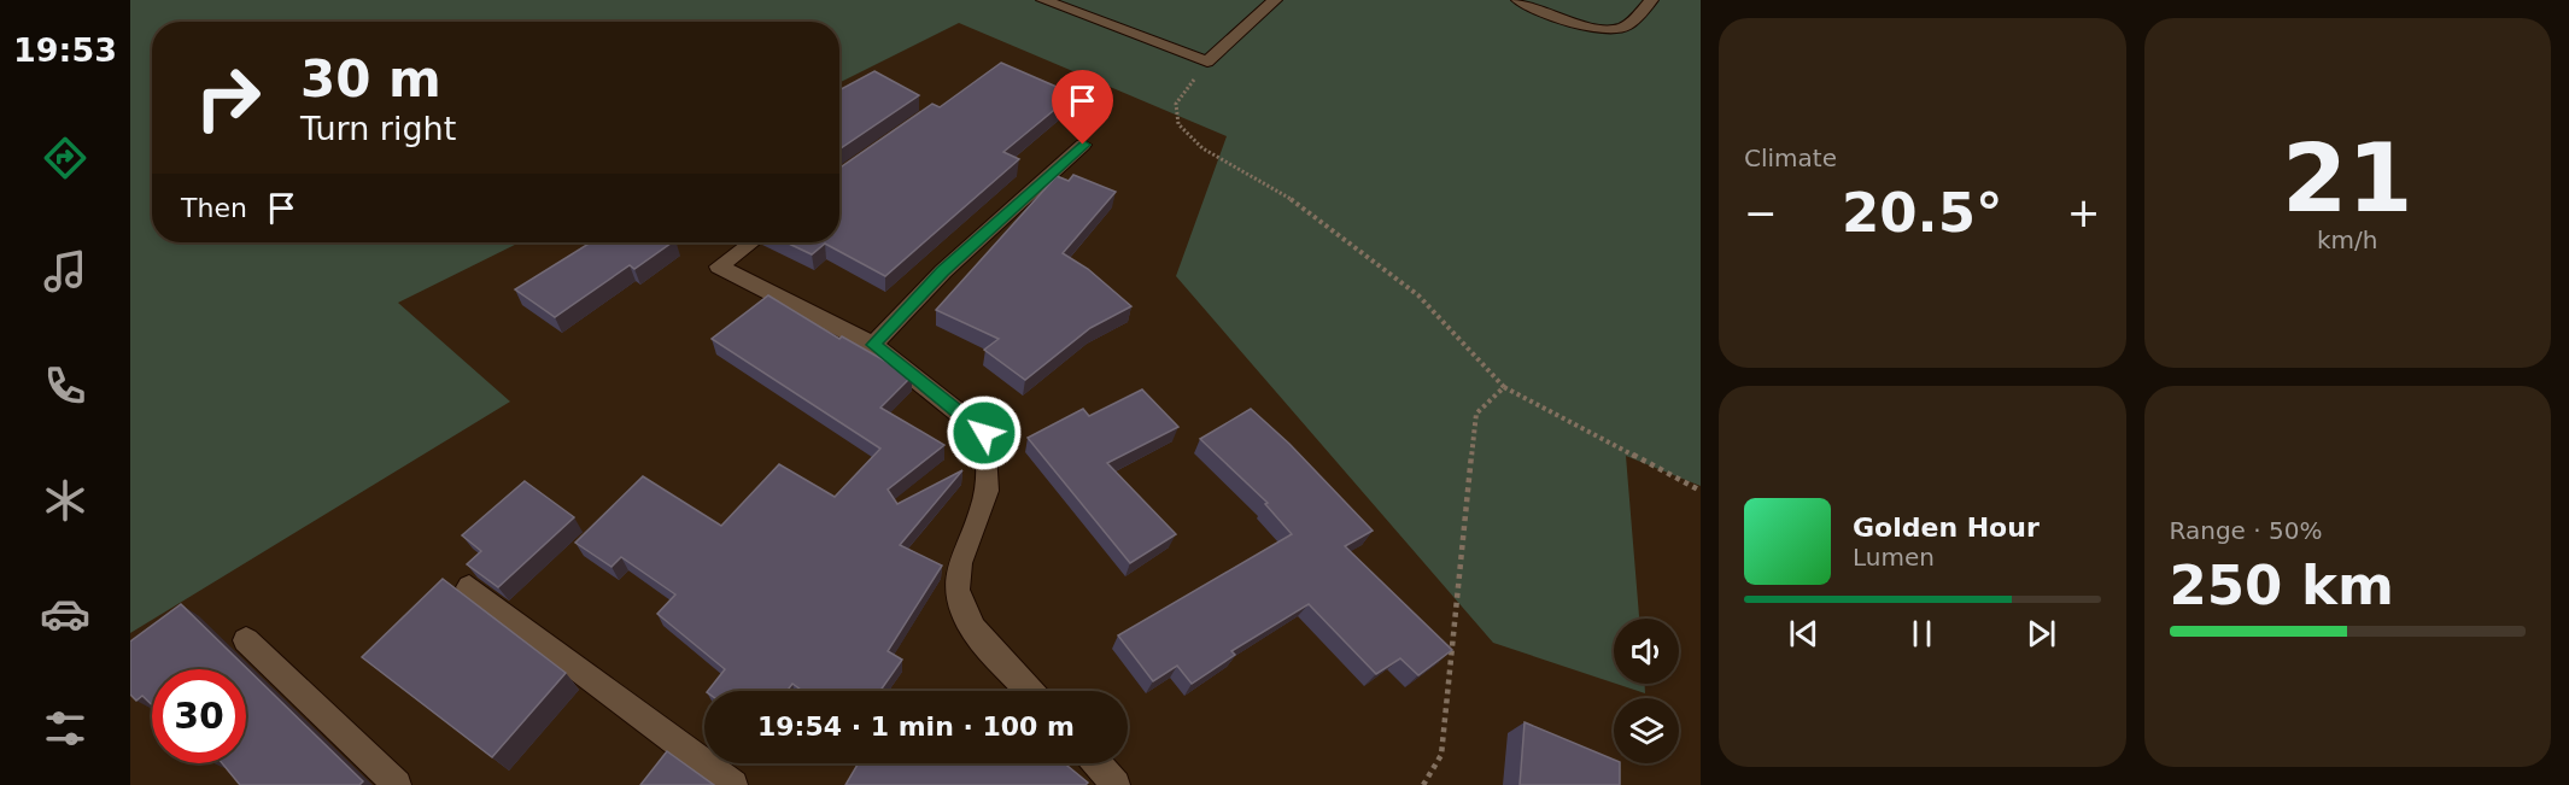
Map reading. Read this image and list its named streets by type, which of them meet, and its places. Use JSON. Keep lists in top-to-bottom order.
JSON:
{
  "page": {
    "tabs": "19:53",
    "tile": [
      "Climate",
      ["21", "km/h"],
      ["Range · 50%", "250 km"]
    ],
    "turn": ["30 m", "Turn right"],
    "then": "Then",
    "heat": ["−", "20.5°", "+"],
    "song": ["Golden Hour", "Lumen"],
    "limit": "30",
    "trip": "19:54 · 1 min · 100 m"
  }
}
